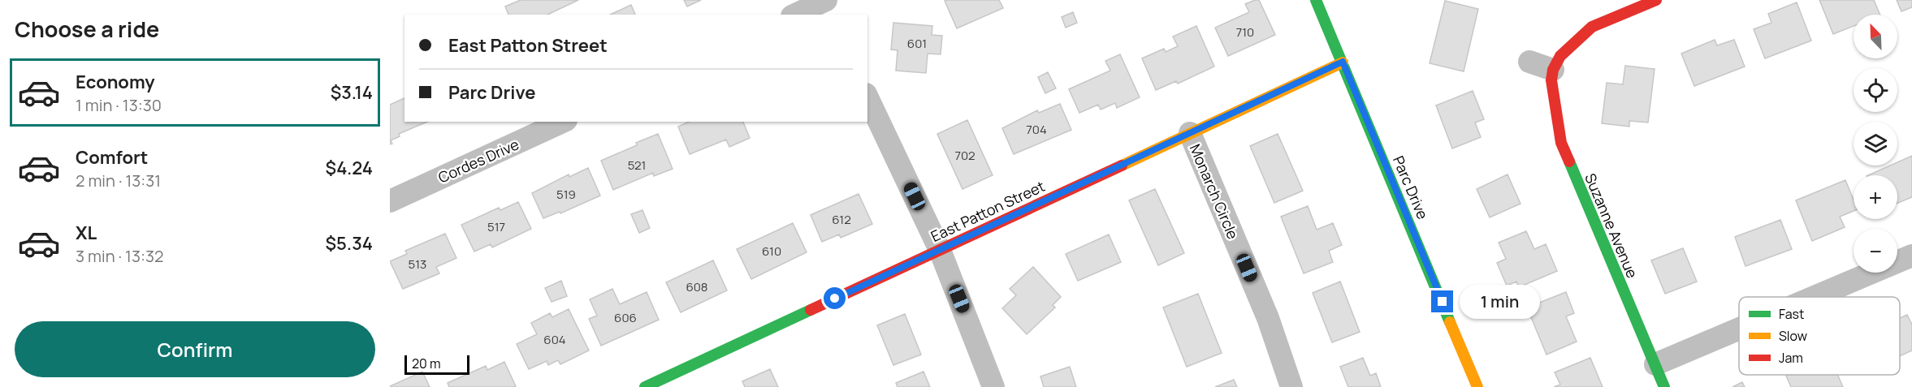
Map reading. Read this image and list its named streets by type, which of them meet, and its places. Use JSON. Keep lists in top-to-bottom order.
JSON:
{
  "streets": {
    "street": [
      "Cordes Drive",
      "Parc Drive",
      "Monarch Circle",
      "East Patton Street",
      "Suzanne Avenue"
    ]
  },
  "crossings": [
    ["Parc Drive", "East Patton Street"],
    ["Monarch Circle", "East Patton Street"]
  ],
  "house_numbers": [
    "710",
    "601",
    "704",
    "702",
    "521",
    "519",
    "612",
    "517",
    "610",
    "513",
    "608",
    "606",
    "604"
  ],
  "legend": ["Fast", "Slow", "Jam"],
  "scale_bar": "20 m",
  "north": "top left",
  "page": {
    "heading": "Choose a ride",
    "map_buttons": ["+", "−"],
    "banner": ["East Patton Street", "Parc Drive"],
    "list": [
      {
        "name": "Economy",
        "note": "1 min · 13:30",
        "value": "$3.14"
      },
      {
        "name": "Comfort",
        "note": "2 min · 13:31",
        "value": "$4.24"
      },
      {
        "name": "XL",
        "note": "3 min · 13:32",
        "value": "$5.34"
      }
    ],
    "bubble": "1 min",
    "buttons": "Confirm",
    "scale": "20 m"
  }
}
